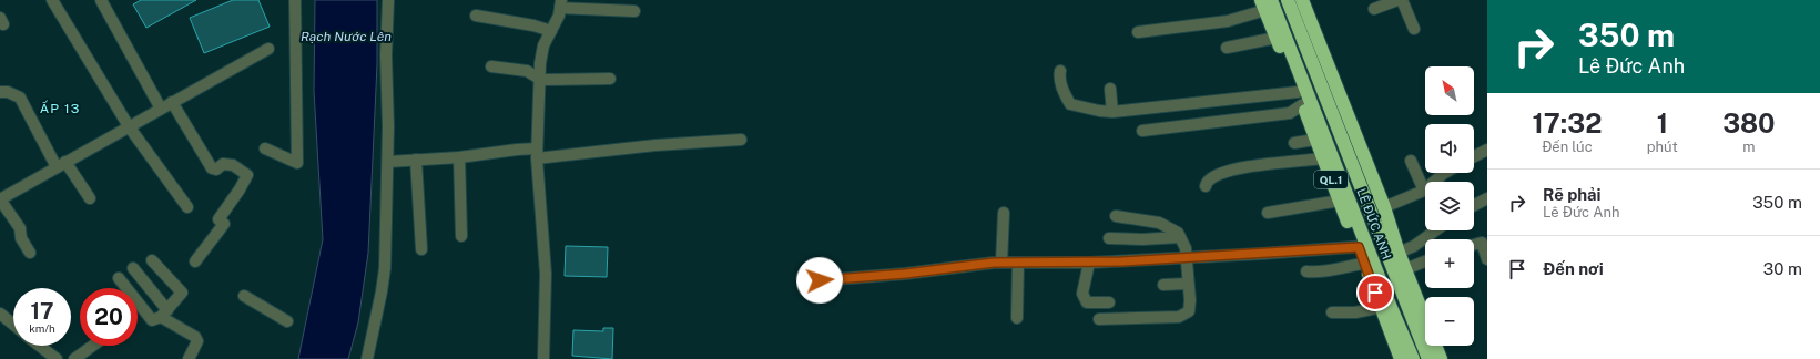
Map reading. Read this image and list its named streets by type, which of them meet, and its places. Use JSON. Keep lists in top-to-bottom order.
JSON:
{
  "streets": {
    "highway": ["QL.1", "LÊ ĐỨC ANH"]
  },
  "districts": ["ẤP 13"],
  "water": ["Rạch Nước Lên"],
  "north": "top left",
  "page": {
    "turn": ["350 m", "Lê Đức Anh"],
    "map_buttons": ["+", "−"],
    "eta": [
      "17:32",
      "Đến lúc",
      "1",
      "phút",
      "380",
      "m"
    ],
    "list": [
      {
        "name": "Rẽ phải",
        "note": "Lê Đức Anh",
        "value": "350 m"
      },
      {
        "name": "Đến nơi",
        "value": "30 m"
      }
    ],
    "speed": "17 km/h",
    "limit": "20"
  }
}
